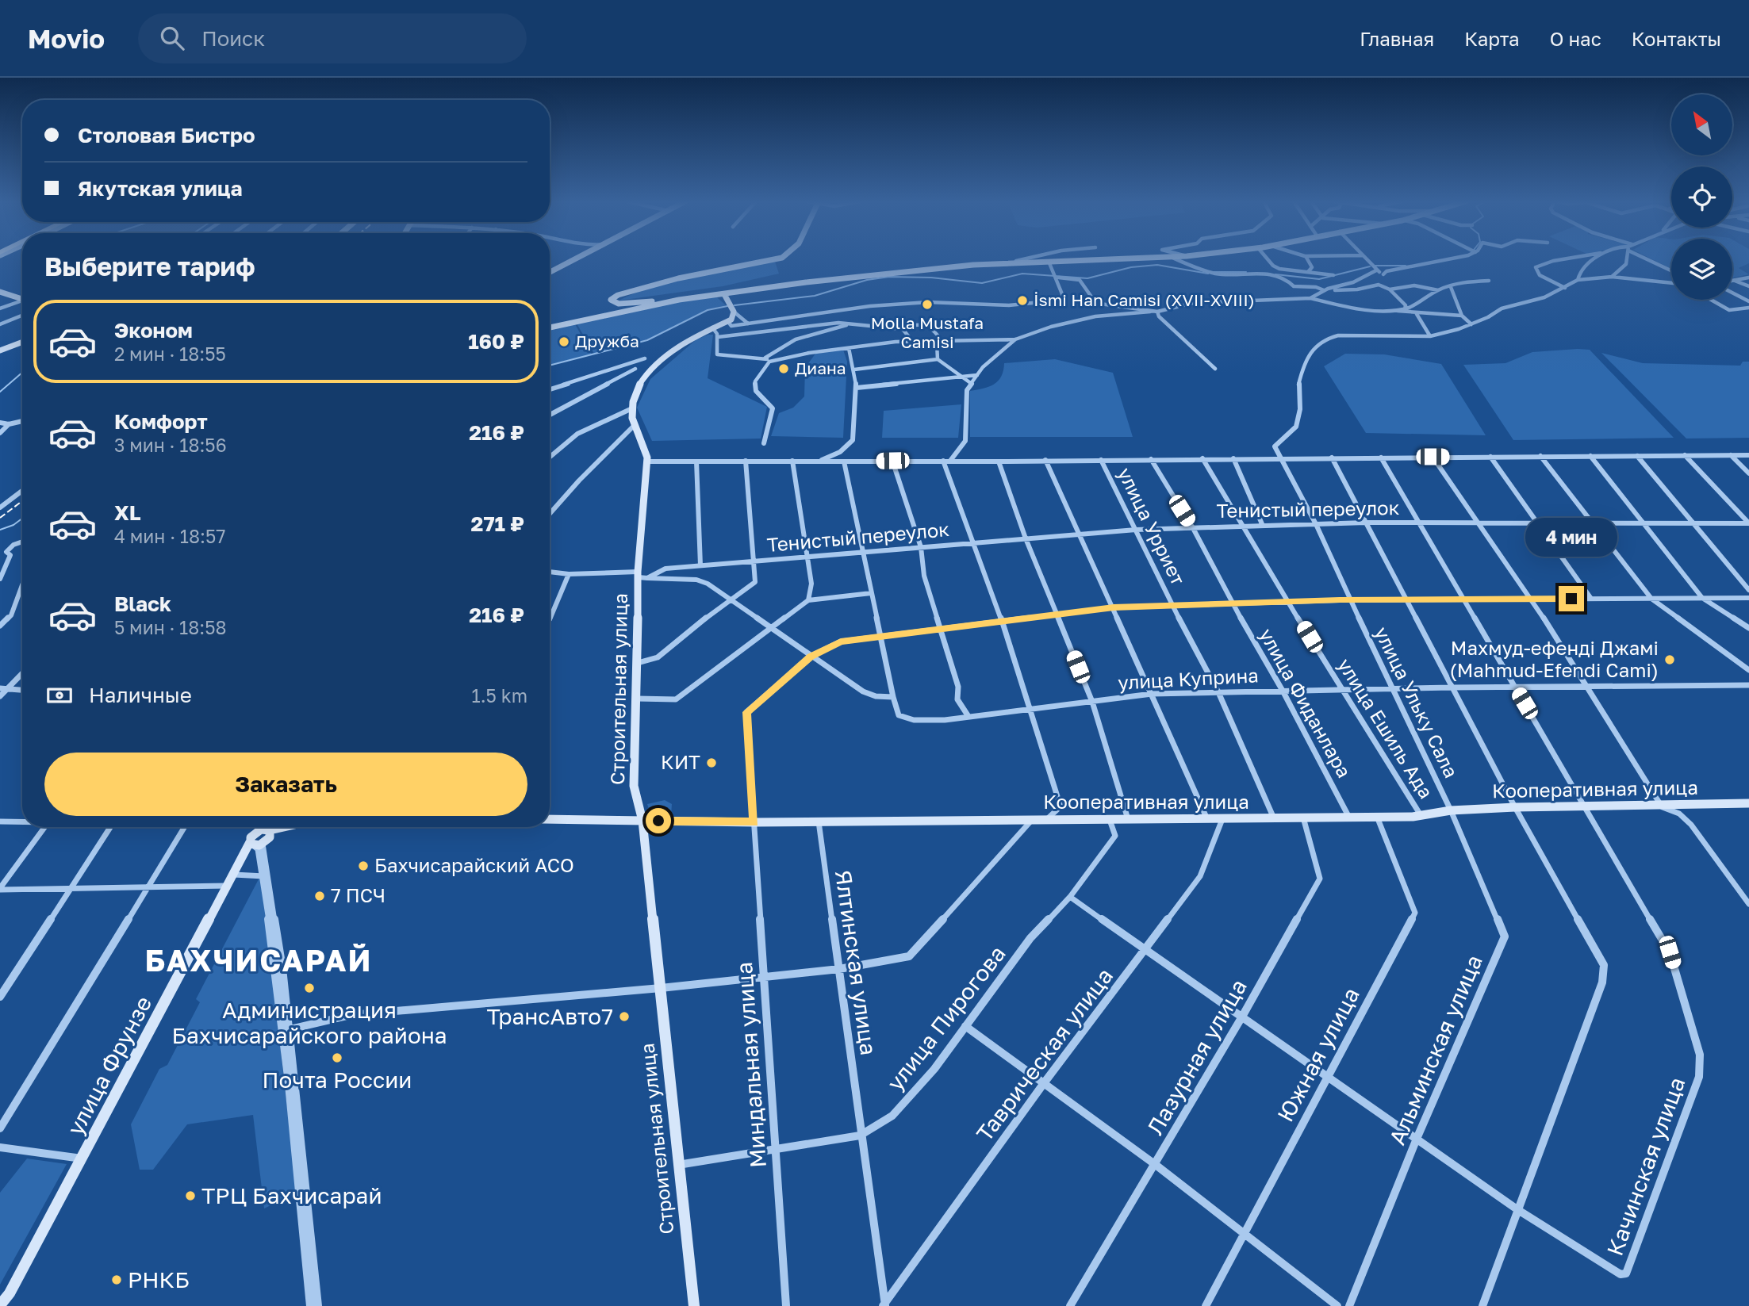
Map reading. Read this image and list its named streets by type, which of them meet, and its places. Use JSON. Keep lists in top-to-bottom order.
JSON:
{
  "streets": {
    "main road": ["Строительная улица", "Кооперативная улица", "улица Фрунзе"],
    "street": [
      "Тенистый переулок",
      "улица Урриет",
      "улица Куприна",
      "улица Ульку Сала",
      "улица Фиданлара",
      "улица Ешиль Ада",
      "Ялтинская улица",
      "улица Пирогова",
      "Альминская улица",
      "Таврическая улица",
      "Южная улица",
      "Лазурная улица",
      "Миндальная улица",
      "Качинская улица"
    ]
  },
  "crossings": [
    ["Тенистый переулок", "улица Урриет"],
    ["Тенистый переулок", "Строительная улица"],
    ["Тенистый переулок", "улица Ульку Сала"],
    ["Тенистый переулок", "улица Фиданлара"],
    ["Тенистый переулок", "улица Ешиль Ада"],
    ["улица Урриет", "улица Куприна"],
    ["улица Урриет", "Кооперативная улица"],
    ["улица Куприна", "улица Ульку Сала"],
    ["улица Куприна", "улица Фиданлара"],
    ["улица Куприна", "улица Ешиль Ада"],
    ["Строительная улица", "Кооперативная улица"],
    ["Строительная улица", "улица Пирогова"],
    ["улица Ульку Сала", "Кооперативная улица"],
    ["улица Ульку Сала", "Альминская улица"],
    ["улица Фиданлара", "Кооперативная улица"],
    ["улица Ешиль Ада", "Кооперативная улица"],
    ["Кооперативная улица", "Ялтинская улица"],
    ["Кооперативная улица", "улица Пирогова"],
    ["Кооперативная улица", "Альминская улица"],
    ["Кооперативная улица", "Таврическая улица"],
    ["Кооперативная улица", "Южная улица"],
    ["Кооперативная улица", "Лазурная улица"],
    ["Кооперативная улица", "Миндальная улица"],
    ["Кооперативная улица", "Качинская улица"],
    ["Ялтинская улица", "улица Пирогова"],
    ["Ялтинская улица", "Таврическая улица"],
    ["улица Пирогова", "Миндальная улица"]
  ],
  "districts": ["БАХЧИСАРАЙ"],
  "places": [
    "İsmi Han Camisi (XVII-XVIII)",
    "Molla Mustafa Camisi",
    "Дружба",
    "Диана",
    "Махмуд-ефенді Джамі (Mahmud-Efendi Cami)",
    "КИТ",
    "Бахчисарайский АСО",
    "7 ПСЧ",
    "Администрация Бахчисарайского района",
    "ТрансАвто7",
    "Почта России",
    "ТРЦ Бахчисарай",
    "РНКБ"
  ],
  "north": "top left",
  "page": {
    "header": "Movio",
    "search": "Поиск",
    "nav": [
      "Главная",
      "Карта",
      "О нас",
      "Контакты"
    ],
    "banner": ["Столовая Бистро", "Якутская улица"],
    "heading": "Выберите тариф",
    "list": [
      {
        "name": "Эконом",
        "note": "2 мин · 18:55",
        "value": "160 ₽"
      },
      {
        "name": "Комфорт",
        "note": "3 мин · 18:56",
        "value": "216 ₽"
      },
      {
        "name": "XL",
        "note": "4 мин · 18:57",
        "value": "271 ₽"
      },
      {
        "name": "Black",
        "note": "5 мин · 18:58",
        "value": "216 ₽"
      }
    ],
    "bubble": "4 мин",
    "pay": ["Наличные", "1.5 km"],
    "buttons": "Заказать"
  }
}
